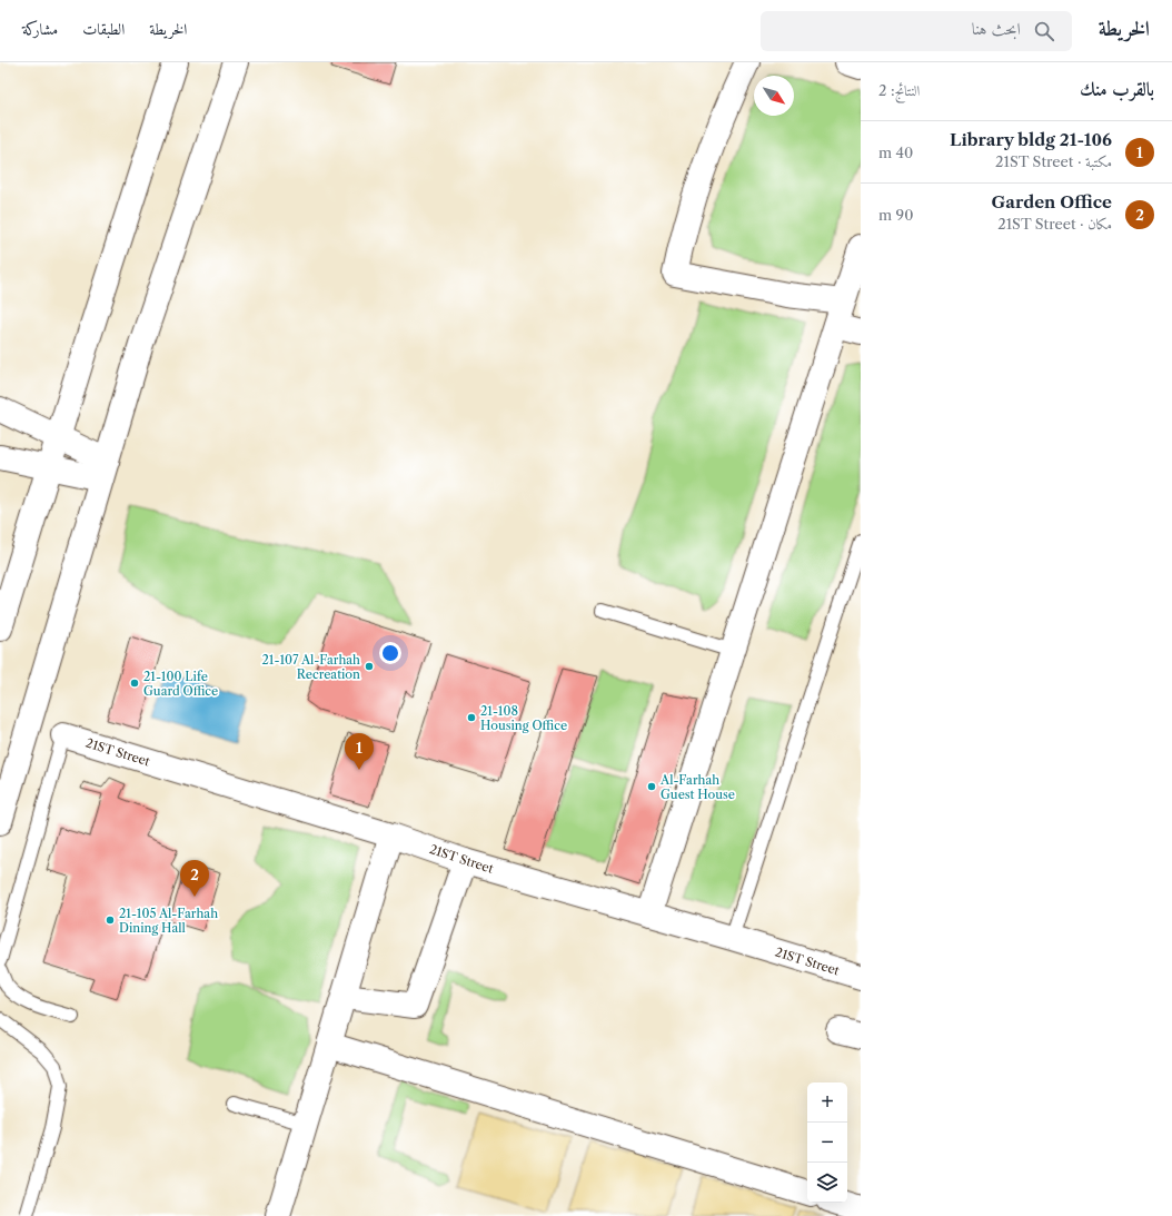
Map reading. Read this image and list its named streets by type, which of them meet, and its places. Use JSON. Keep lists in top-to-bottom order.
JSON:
{
  "streets": {
    "street": ["21ST Street"]
  },
  "places": [
    "21-107 Al-Farhah Recreation",
    "21-100 Life Guard Office",
    "21-108 Housing Office",
    "Al-Farhah Guest House",
    "21-105 Al-Farhah Dining Hall"
  ],
  "north": "bottom right",
  "page": {
    "header": "الخريطة",
    "search": "ابحث هنا",
    "nav": ["الخريطة", "الطبقات", "مشاركة"],
    "heading": ["بالقرب منك", "النتائج: 2"],
    "list": [
      {
        "mark": "1",
        "name": "21-106 Library bldg",
        "note": "مكتبة · 21ST Street",
        "value": "40 m"
      },
      {
        "mark": "2",
        "name": "Garden Office",
        "note": "مكان · 21ST Street",
        "value": "90 m"
      }
    ],
    "pins": ["1", "2"],
    "map_buttons": ["+", "−"]
  }
}
